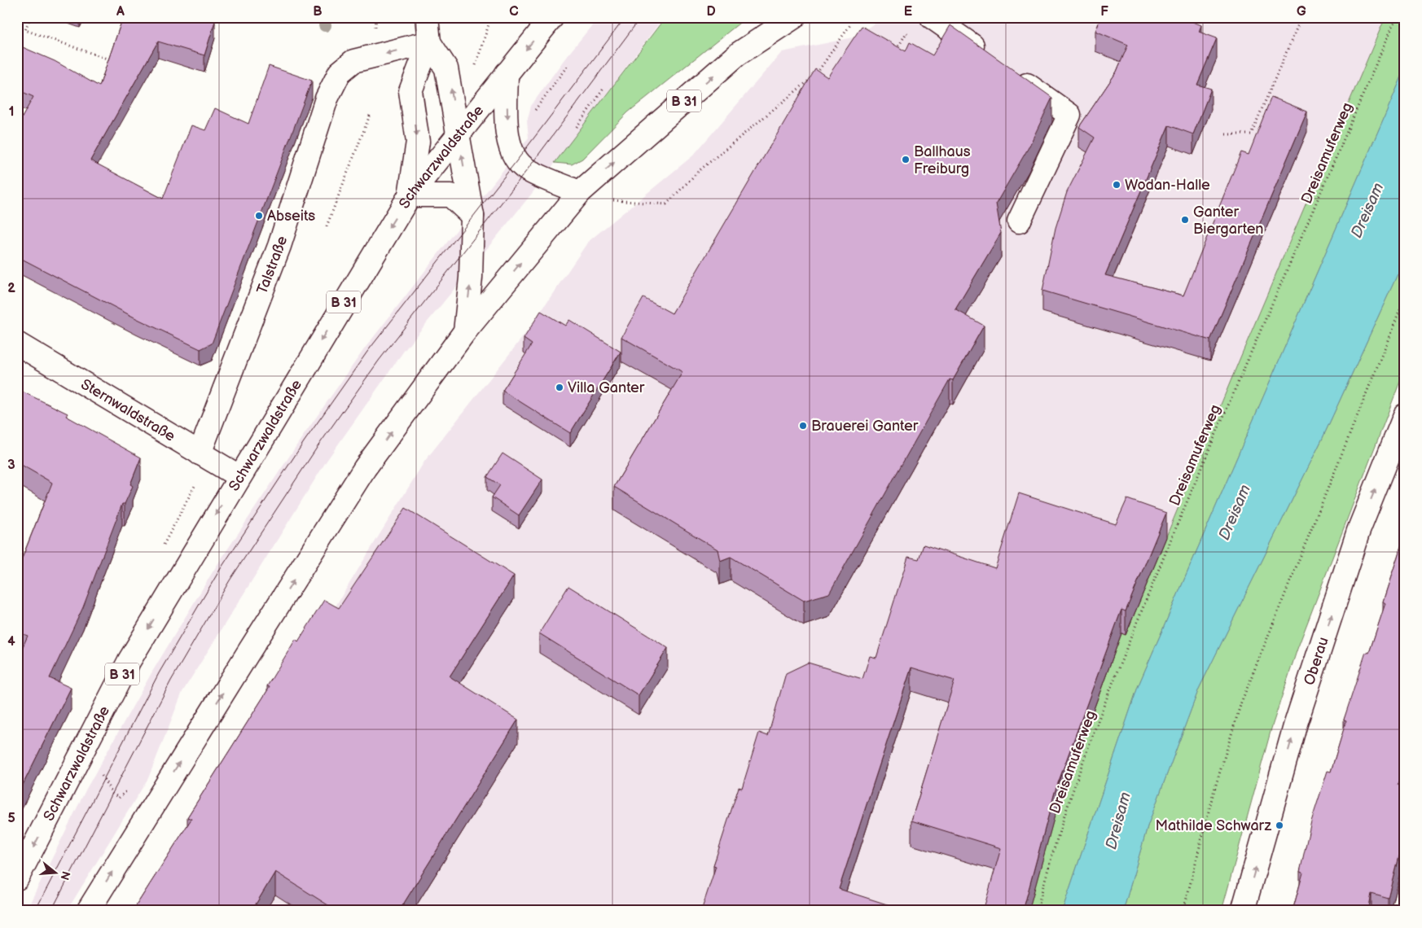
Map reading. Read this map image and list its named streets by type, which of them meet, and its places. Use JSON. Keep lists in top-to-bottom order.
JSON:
{
  "streets": {
    "main road": [
      "B 31",
      "Schwarzwaldstraße",
      "Talstraße",
      "Sternwaldstraße",
      "Oberau"
    ],
    "path": ["Dreisamuferweg"]
  },
  "crossings": [
    ["Schwarzwaldstraße", "Sternwaldstraße"],
    ["Talstraße", "Sternwaldstraße"]
  ],
  "one_way": ["Oberau"],
  "water": ["Dreisam"],
  "places": [
    "Ballhaus Freiburg",
    "Wodan-Halle",
    "Abseits",
    "Ganter Biergarten",
    "Villa Ganter",
    "Brauerei Ganter",
    "Mathilde Schwarz"
  ],
  "north": "right",
  "grid": {
    "columns": [
      "A",
      "B",
      "C",
      "D",
      "E",
      "F",
      "G"
    ],
    "rows": [
      "1",
      "2",
      "3",
      "4",
      "5"
    ]
  }
}
